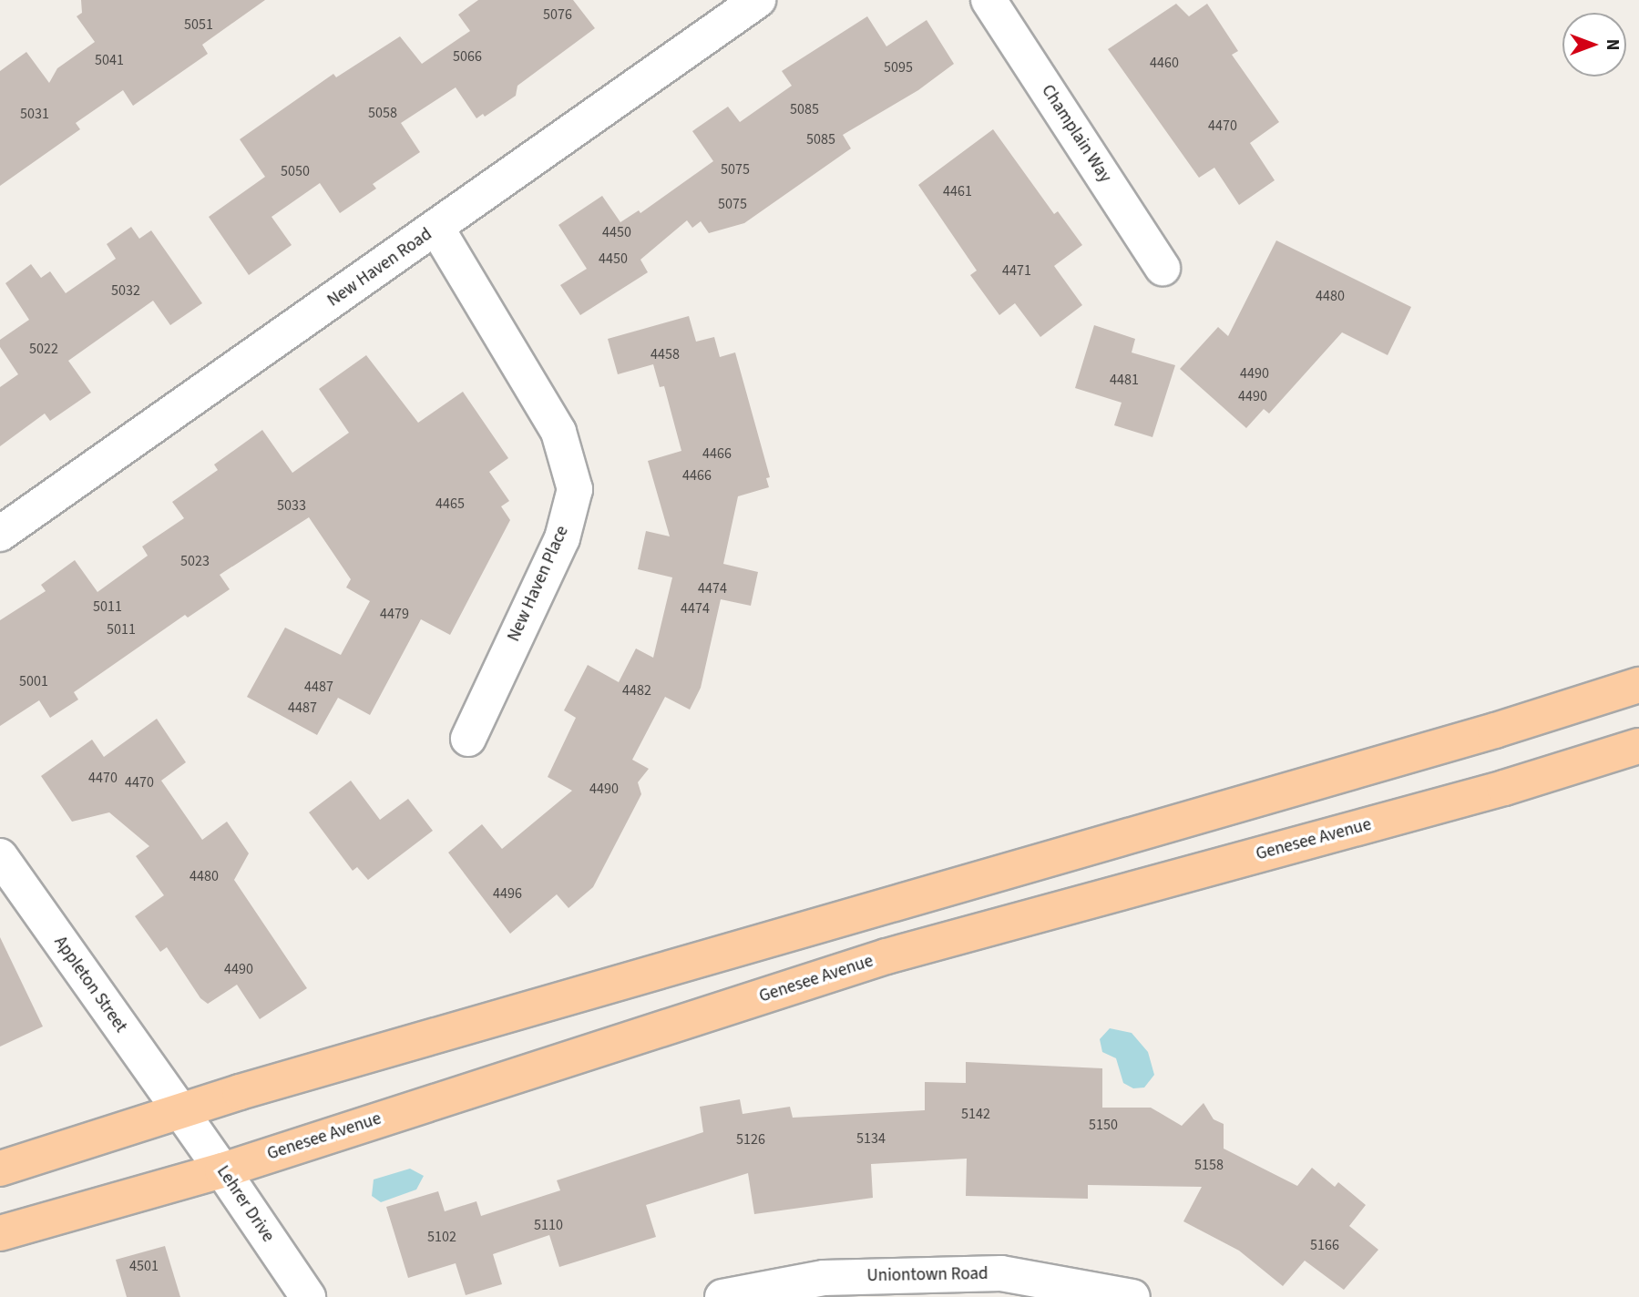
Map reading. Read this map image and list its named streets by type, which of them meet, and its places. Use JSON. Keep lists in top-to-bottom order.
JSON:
{
  "streets": {
    "main road": ["Genesee Avenue"],
    "street": [
      "Champlain Way",
      "New Haven Road",
      "New Haven Place",
      "Appleton Street",
      "Lehrer Drive",
      "Uniontown Road"
    ]
  },
  "crossings": [
    ["New Haven Road", "New Haven Place"],
    ["Genesee Avenue", "Lehrer Drive"],
    ["Appleton Street", "Lehrer Drive"]
  ],
  "house_numbers": [
    "5076",
    "5051",
    "5066",
    "5041",
    "4460",
    "5095",
    "5085",
    "5058",
    "5031",
    "4470",
    "5085",
    "5075",
    "5050",
    "4461",
    "5075",
    "4450",
    "4450",
    "4471",
    "5032",
    "4480",
    "5022",
    "4458",
    "4490",
    "4481",
    "4490",
    "4466",
    "4466",
    "4465",
    "5033",
    "5023",
    "4474",
    "5011",
    "4474",
    "4479",
    "5011",
    "5001",
    "4487",
    "4482",
    "4487",
    "4470",
    "4470",
    "4490",
    "4480",
    "4496",
    "4490",
    "5142",
    "5150",
    "5134",
    "5126",
    "5158",
    "5110",
    "5102",
    "5166",
    "4501"
  ],
  "north": "right"
}
